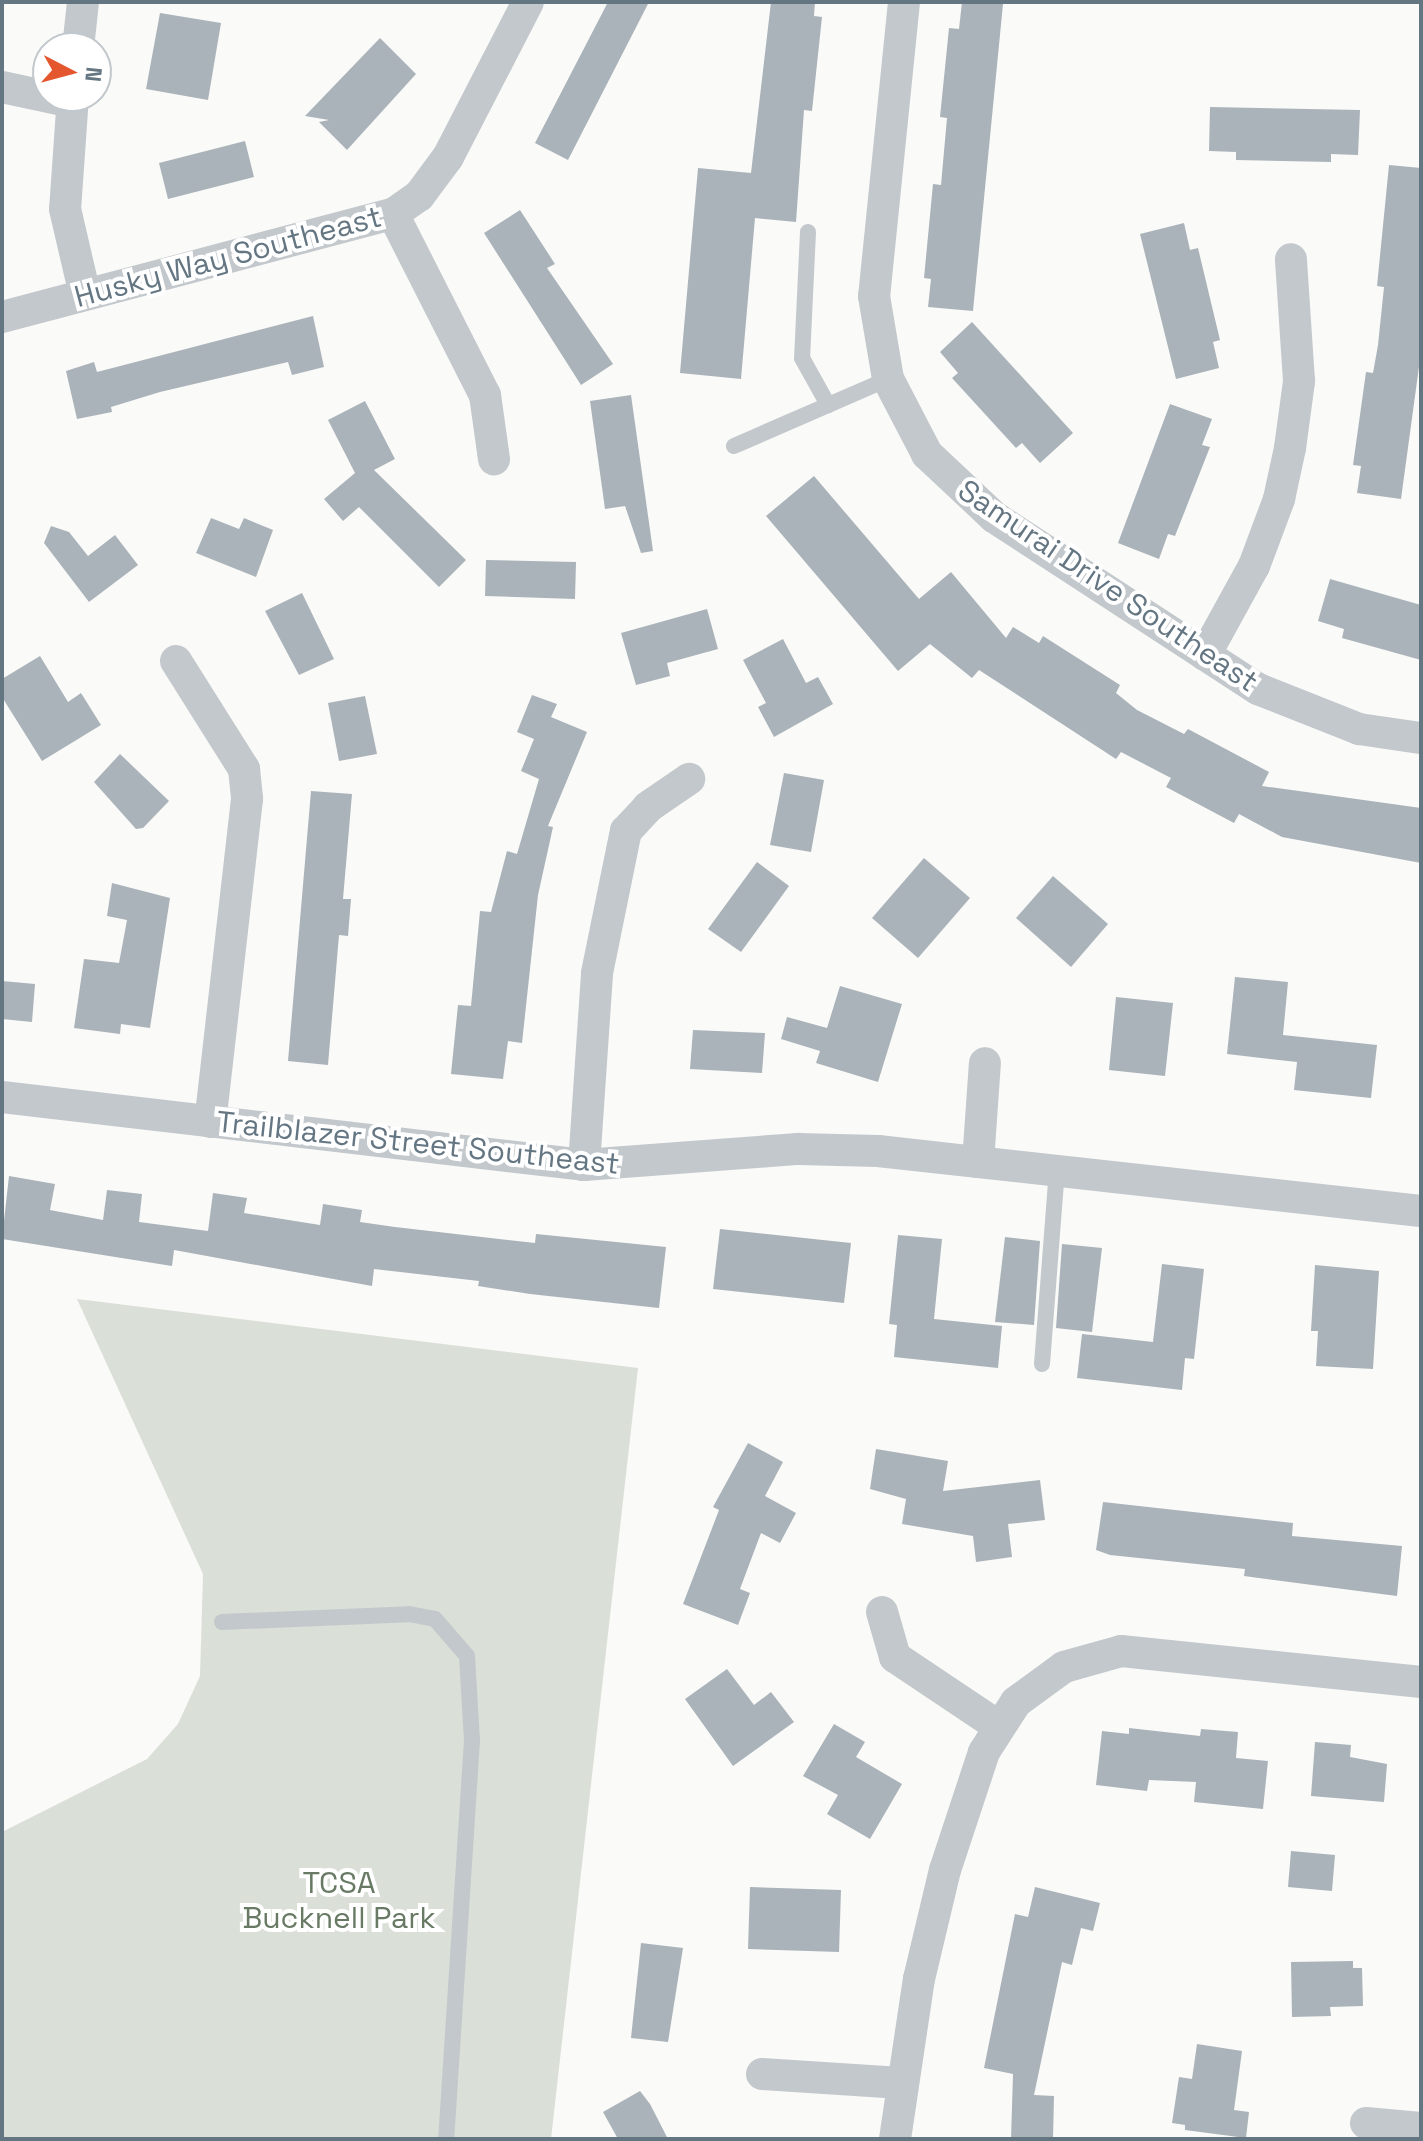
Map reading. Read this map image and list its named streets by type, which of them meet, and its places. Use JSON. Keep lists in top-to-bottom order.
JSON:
{
  "streets": {
    "street": ["Husky Way Southeast", "Samurai Drive Southeast", "Trailblazer Street Southeast"]
  },
  "parks": ["TCSA Bucknell Park"],
  "north": "right"
}
